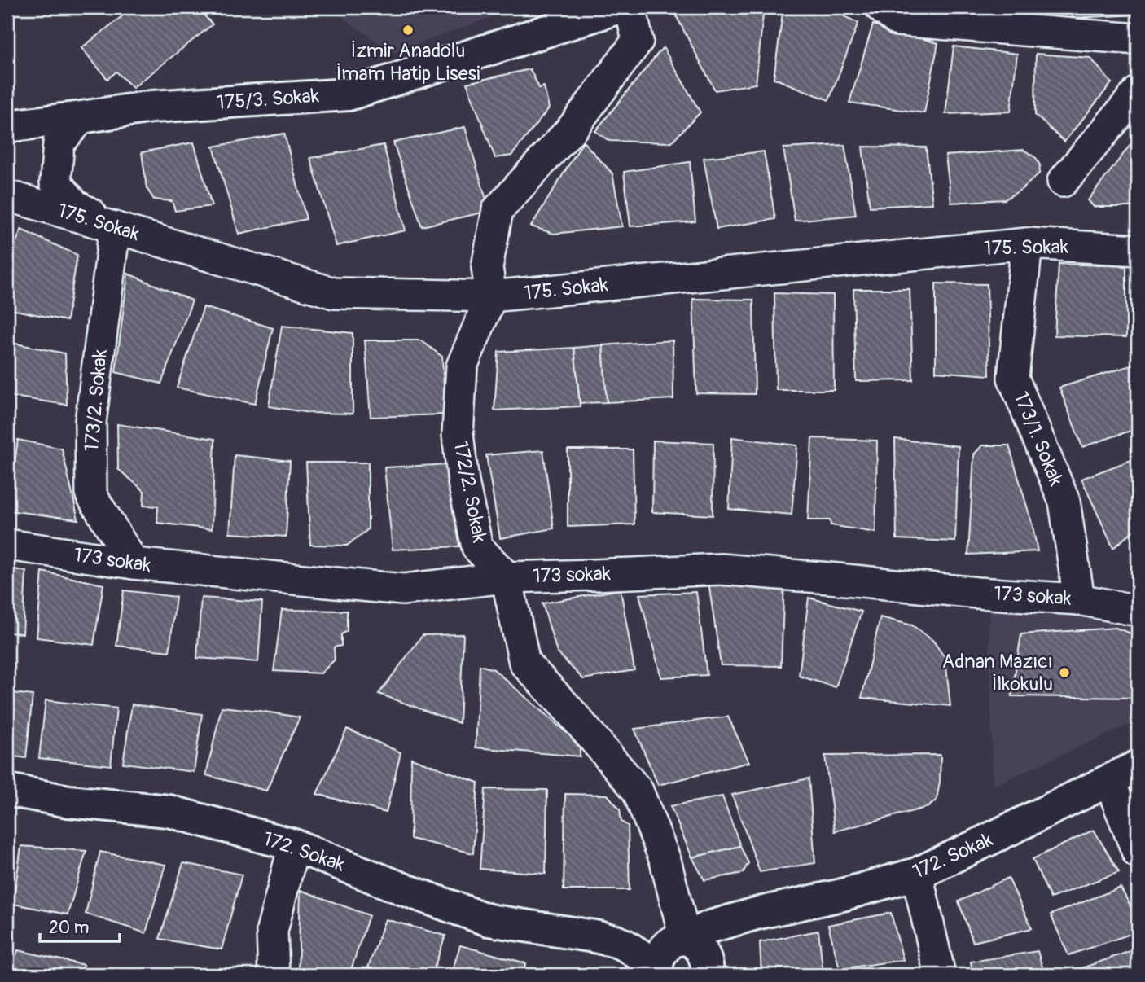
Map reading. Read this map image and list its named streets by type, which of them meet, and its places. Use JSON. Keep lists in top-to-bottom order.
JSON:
{
  "streets": {
    "main road": ["175/3. Sokak", "172. Sokak"],
    "street": [
      "175. Sokak",
      "173/2. Sokak",
      "173/1. Sokak",
      "172/2. Sokak",
      "173 sokak"
    ]
  },
  "crossings": [
    ["175. Sokak", "173/2. Sokak"],
    ["175. Sokak", "173/1. Sokak"],
    ["175. Sokak", "172/2. Sokak"],
    ["173/2. Sokak", "173 sokak"],
    ["173/1. Sokak", "173 sokak"],
    ["172/2. Sokak", "173 sokak"]
  ],
  "places": ["İzmir Anadolu İmam Hatip Lisesi", "Adnan Mazıcı İlkokulu"],
  "scale_bar": "20 m"
}
